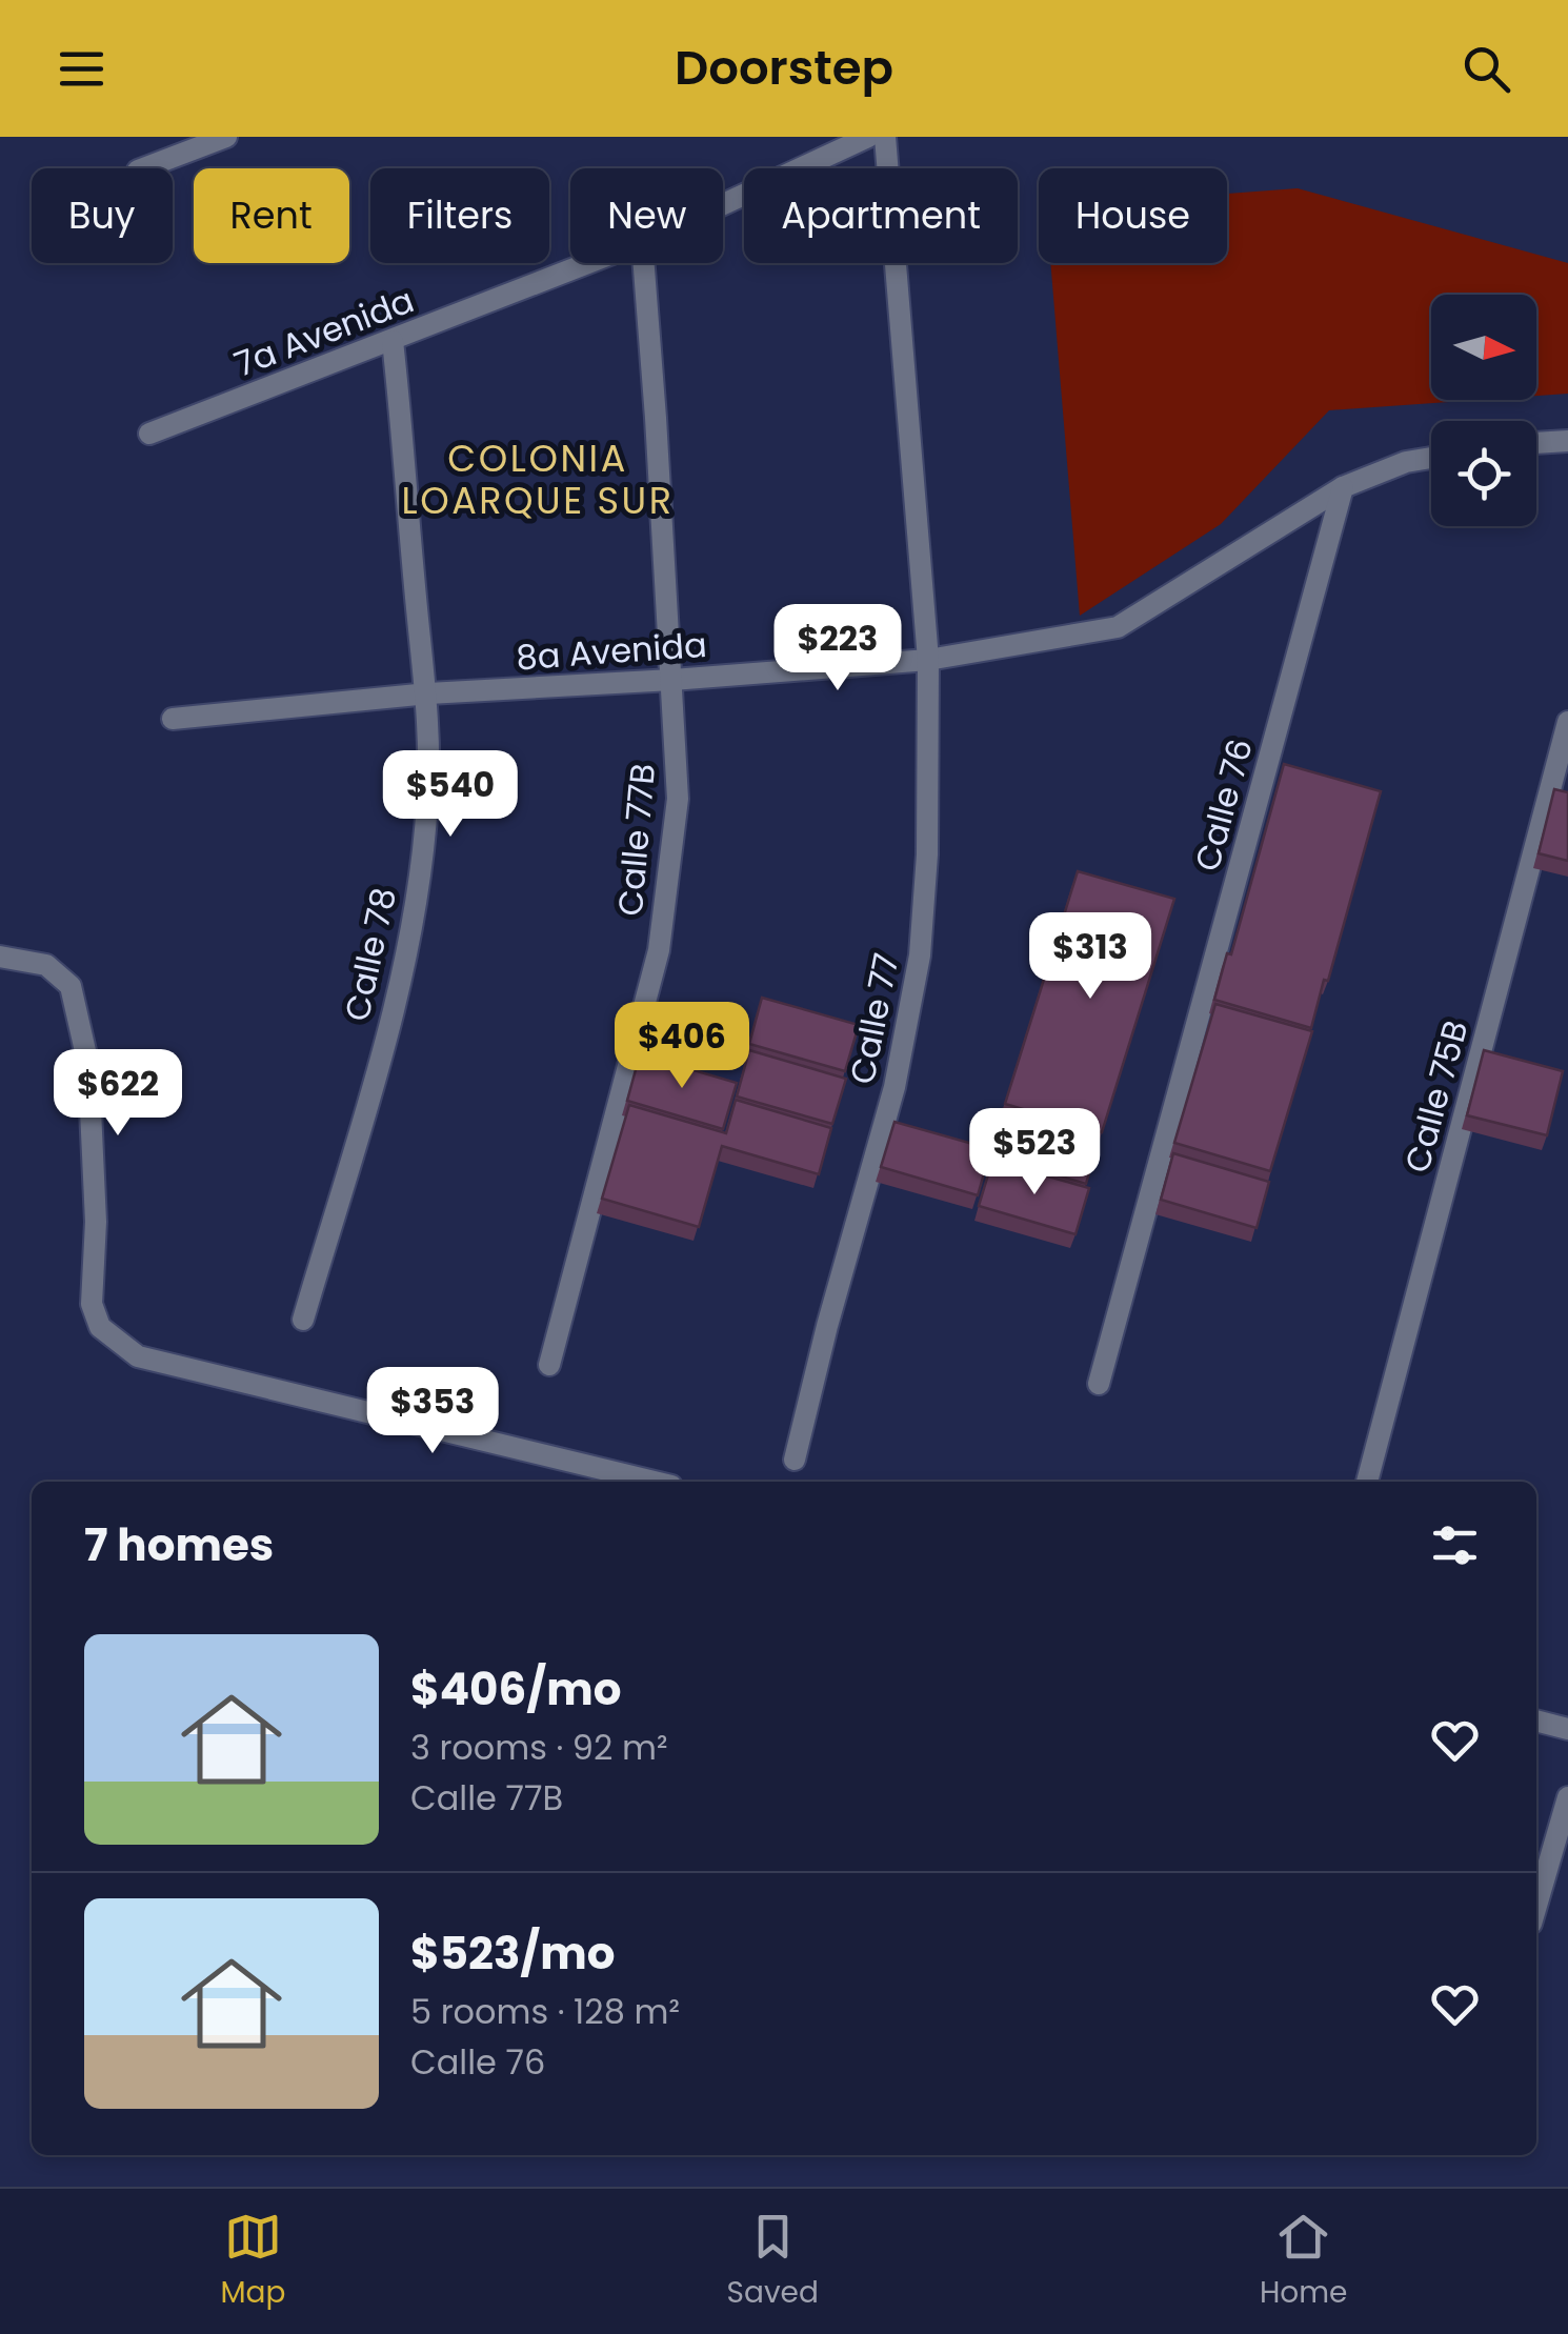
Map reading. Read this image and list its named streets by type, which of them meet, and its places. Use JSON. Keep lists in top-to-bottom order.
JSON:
{
  "streets": {
    "street": [
      "7a Avenida",
      "8a Avenida",
      "Calle 76",
      "Calle 77B",
      "Calle 78",
      "Calle 77",
      "Calle 75B"
    ]
  },
  "crossings": [
    ["7a Avenida", "Calle 78"],
    ["8a Avenida", "Calle 76"],
    ["8a Avenida", "Calle 77B"],
    ["8a Avenida", "Calle 78"],
    ["8a Avenida", "Calle 77"]
  ],
  "districts": ["COLONIA LOARQUE SUR"],
  "north": "right",
  "page": {
    "header": "Doorstep",
    "chip": [
      "Buy",
      "Rent",
      "Filters",
      "New",
      "Apartment",
      "House"
    ],
    "price": [
      "$223",
      "$540",
      "$313",
      "$406",
      "$622",
      "$523",
      "$353"
    ],
    "heading": "7 homes",
    "list": [
      {
        "name": "$406/mo",
        "note": "3 rooms · 92 m² · Calle 77B"
      },
      {
        "name": "$523/mo",
        "note": "5 rooms · 128 m² · Calle 76"
      }
    ],
    "tabs": ["Map", "Saved", "Home"]
  }
}
